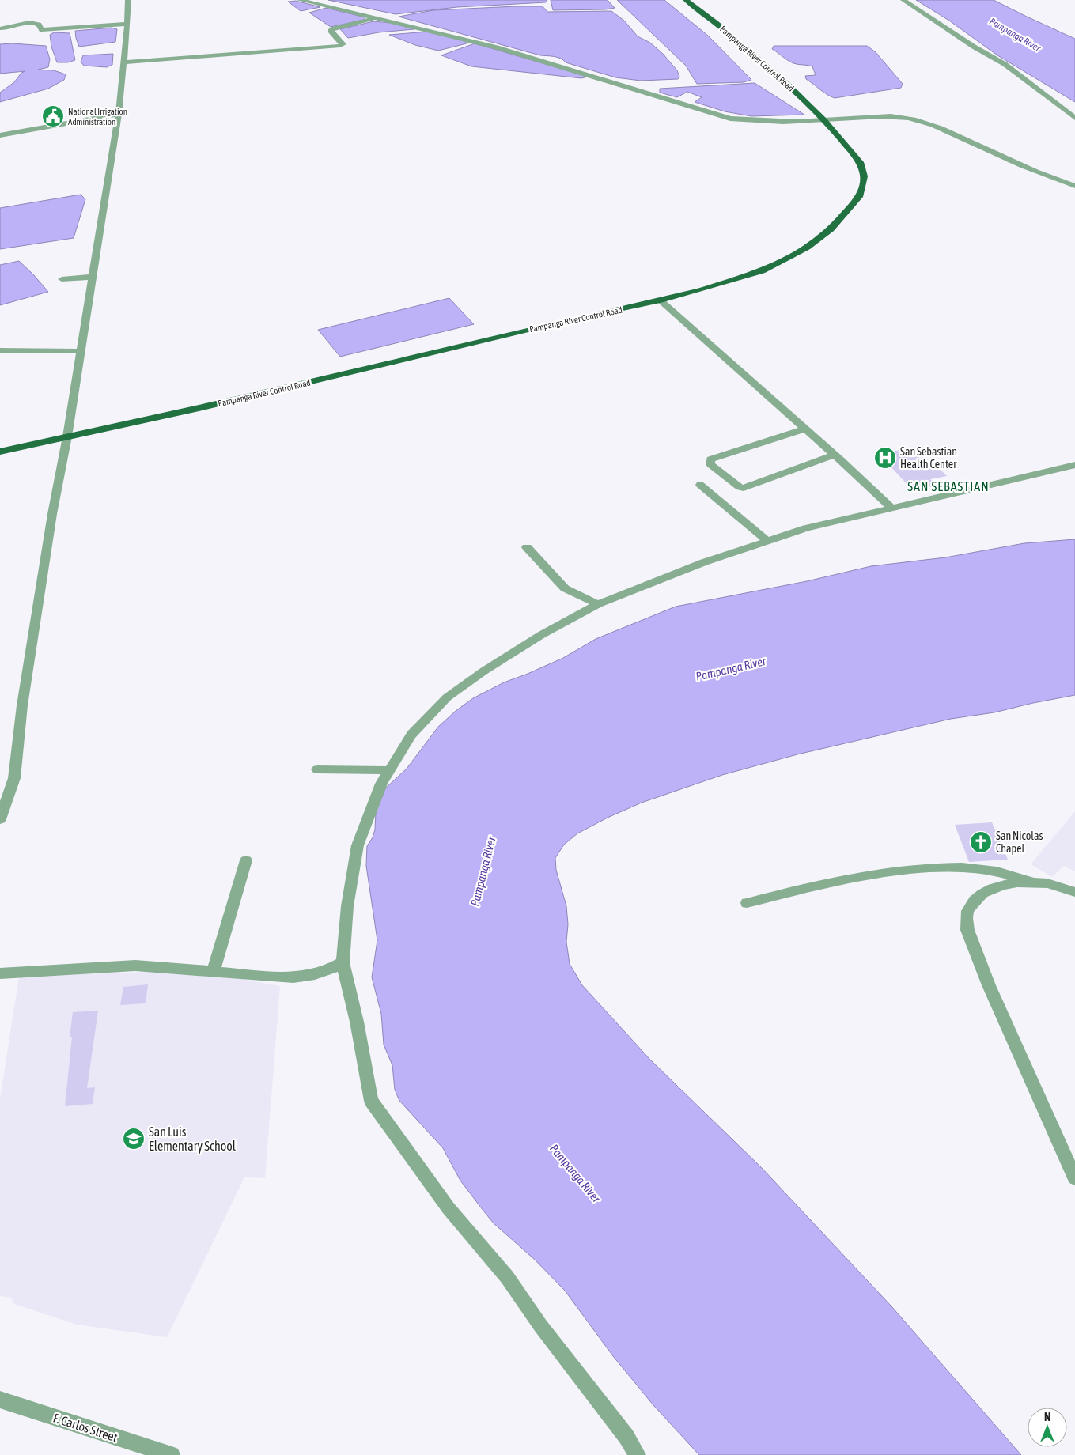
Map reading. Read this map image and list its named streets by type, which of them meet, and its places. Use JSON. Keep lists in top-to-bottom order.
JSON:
{
  "streets": {
    "main road": ["Pampanga River Control Road"],
    "street": ["F. Carlos Street"]
  },
  "districts": ["SAN SEBASTIAN"],
  "water": ["Pampanga River"],
  "places": {
    "public building": ["National Irrigation Administration"],
    "hospital": ["San Sebastian Health Center"],
    "church": ["San Nicolas Chapel"],
    "school or university": ["San Luis Elementary School"]
  },
  "north": "top"
}
